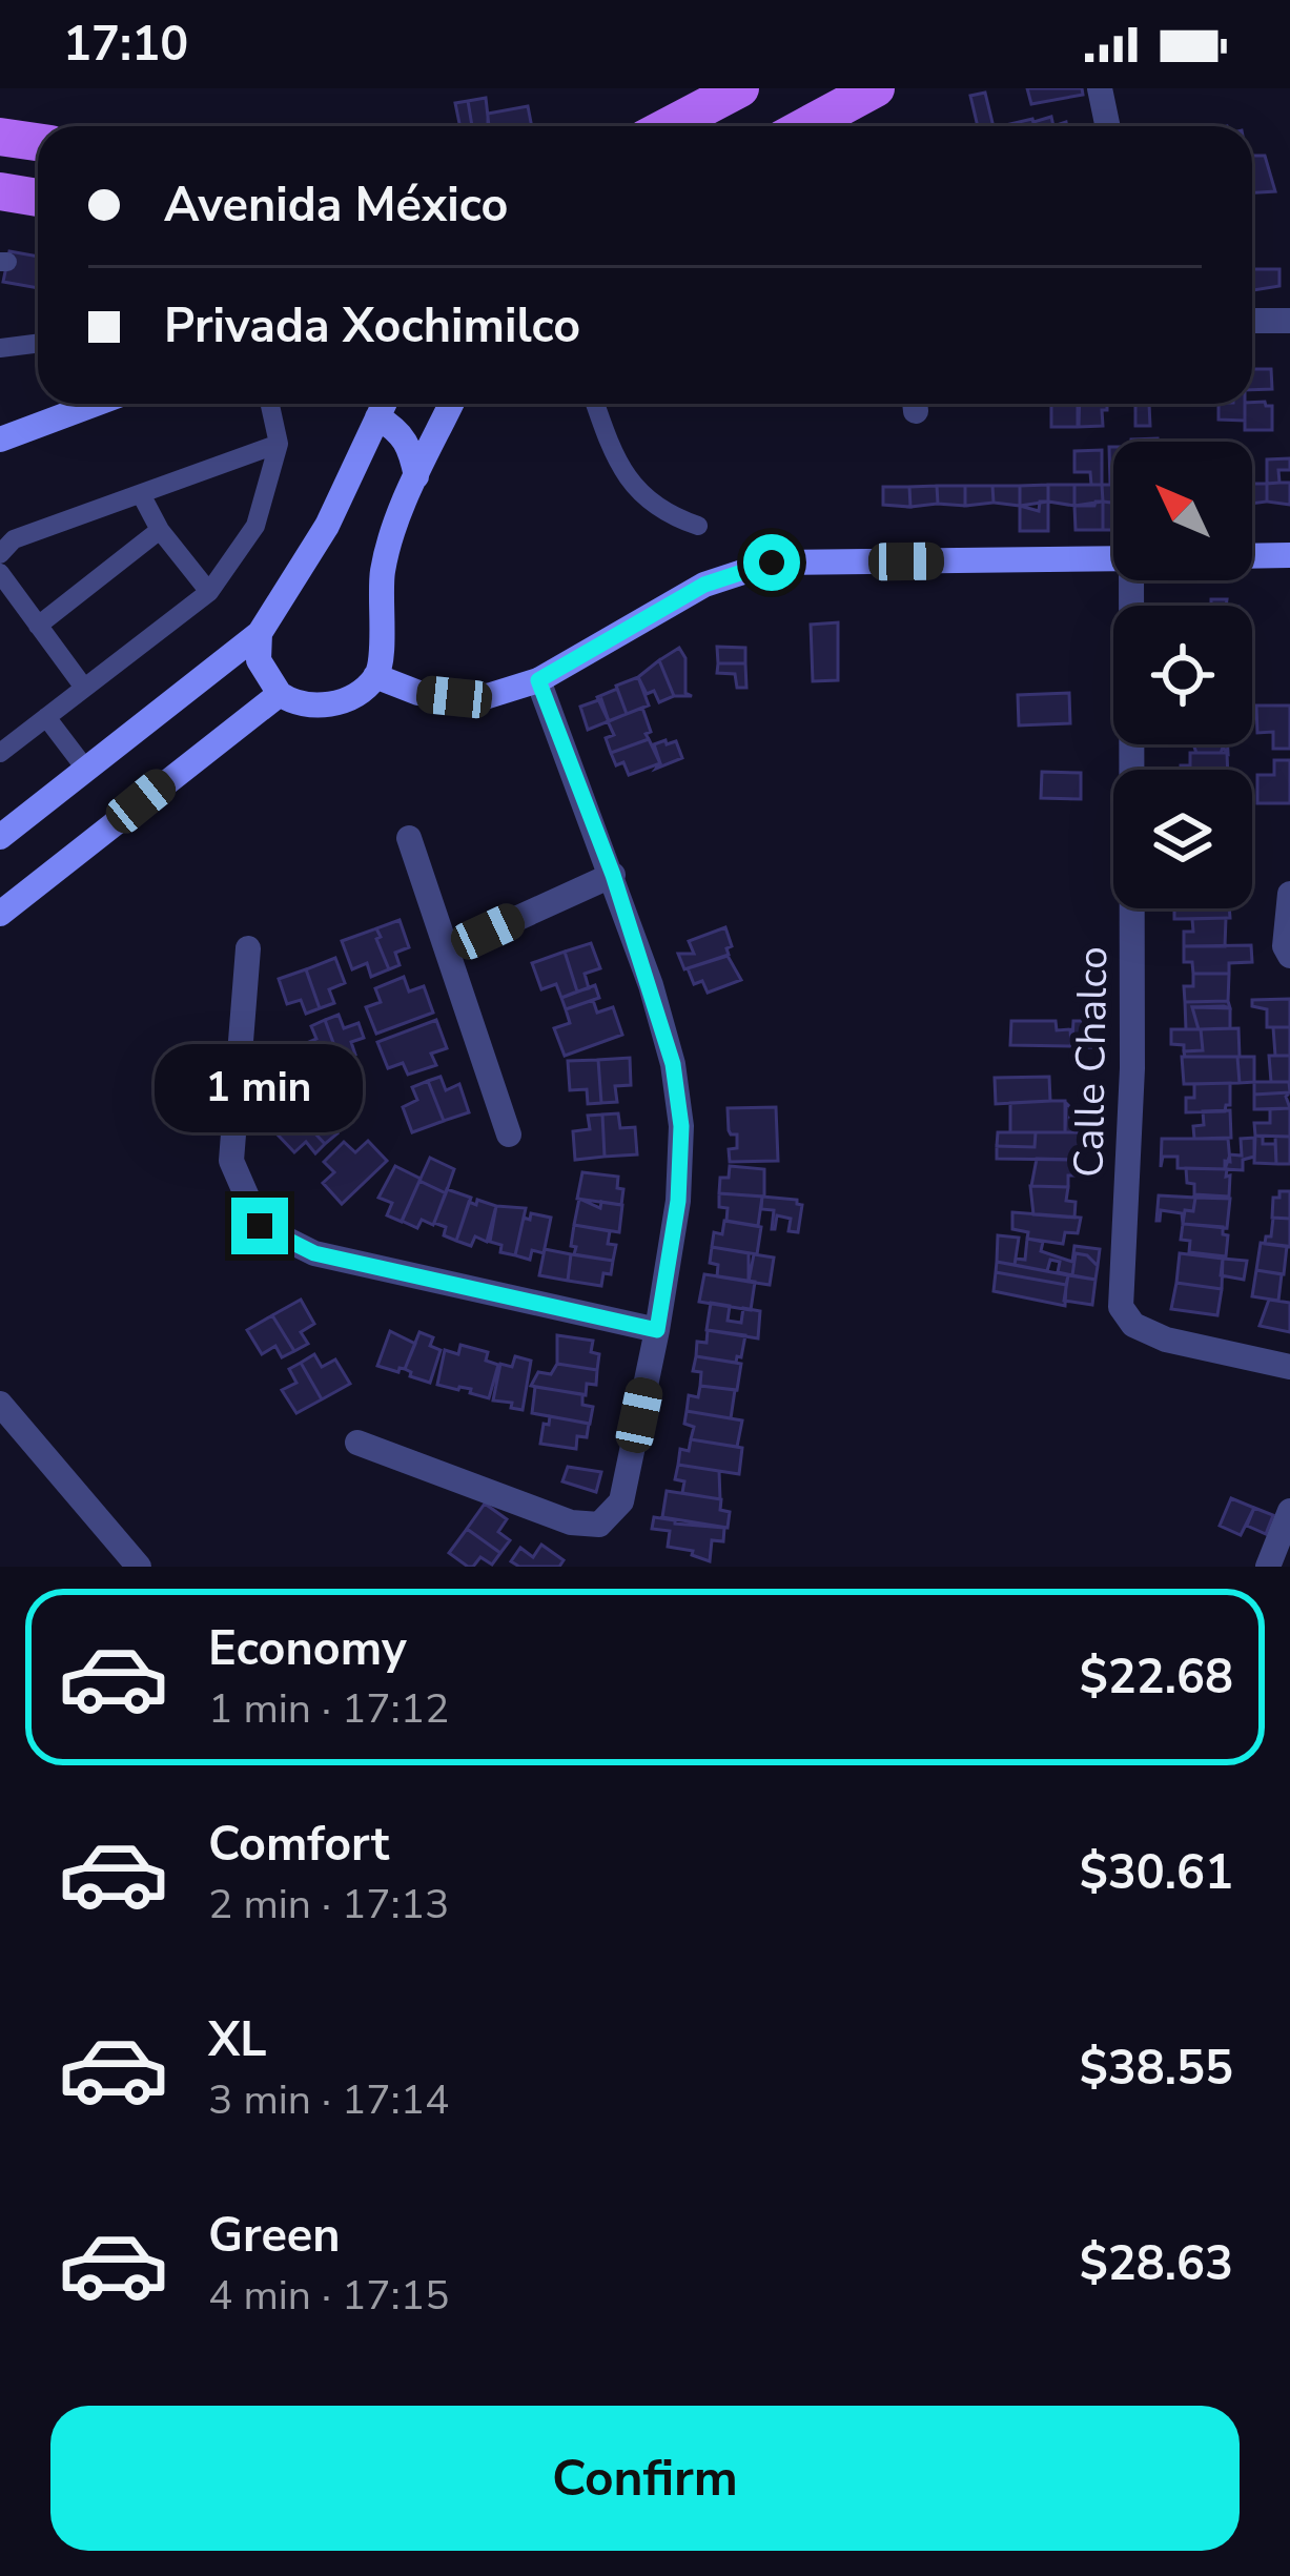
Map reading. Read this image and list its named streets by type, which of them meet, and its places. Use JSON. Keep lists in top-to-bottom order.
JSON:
{
  "streets": {
    "street": ["Calle Chalco"]
  },
  "north": "top left",
  "page": {
    "status": "17:10",
    "banner": ["Avenida México", "Privada Xochimilco"],
    "bubble": "1 min",
    "list": [
      {
        "name": "Economy",
        "note": "1 min · 17:12",
        "value": "$22.68"
      },
      {
        "name": "Comfort",
        "note": "2 min · 17:13",
        "value": "$30.61"
      },
      {
        "name": "XL",
        "note": "3 min · 17:14",
        "value": "$38.55"
      },
      {
        "name": "Green",
        "note": "4 min · 17:15",
        "value": "$28.63"
      }
    ],
    "buttons": "Confirm"
  }
}
